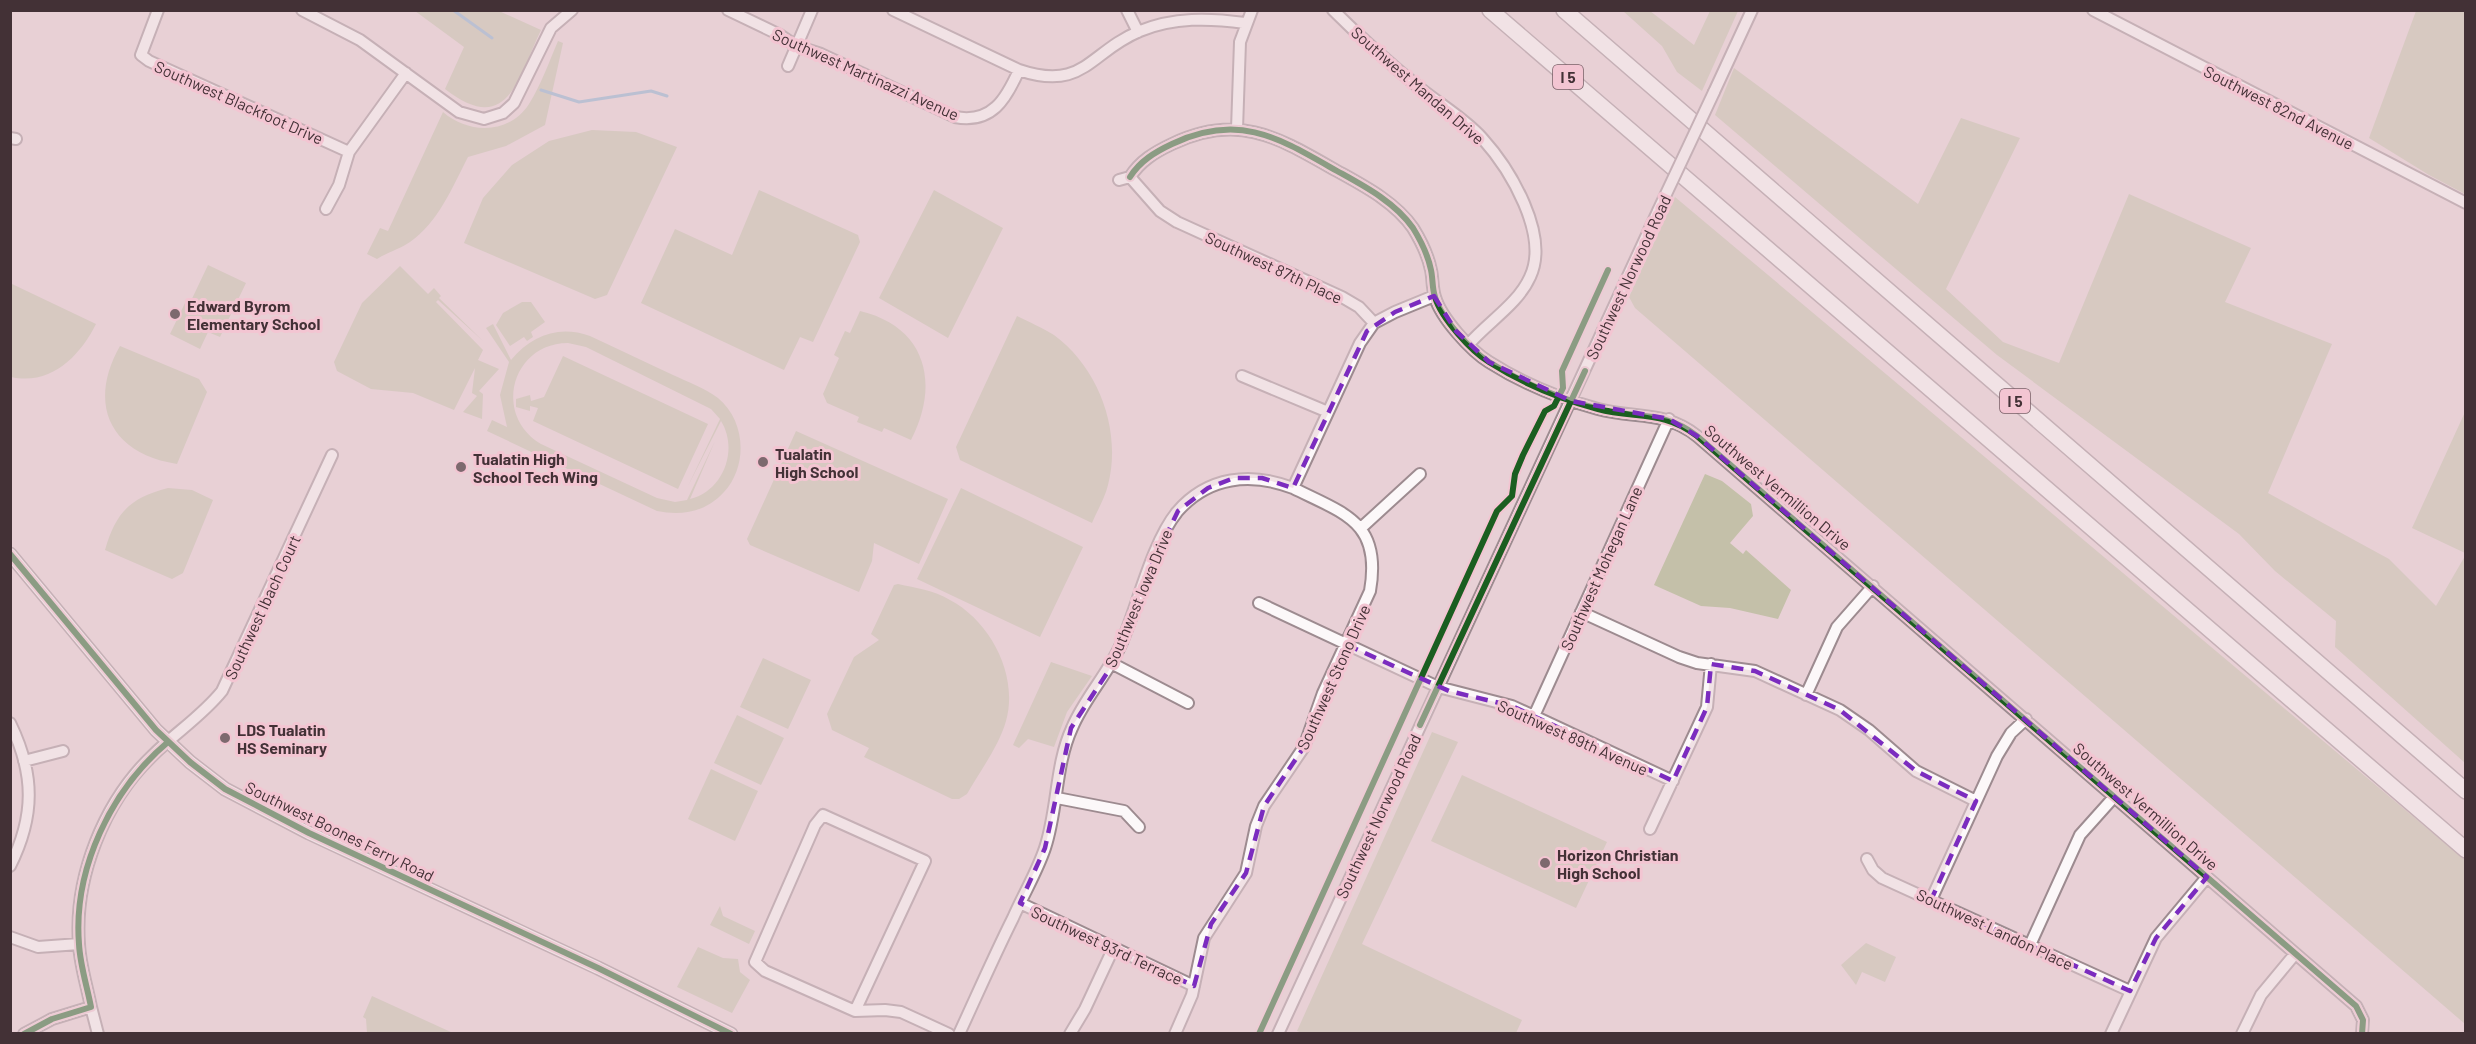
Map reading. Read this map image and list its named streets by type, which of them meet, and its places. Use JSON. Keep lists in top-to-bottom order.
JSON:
{
  "streets": {
    "highway": ["I 5"],
    "main road": ["Southwest Boones Ferry Road"],
    "street": [
      "Southwest Martinazzi Avenue",
      "Southwest Mandan Drive",
      "Southwest Blackfoot Drive",
      "Southwest 82nd Avenue",
      "Southwest 87th Place",
      "Southwest Norwood Road",
      "Southwest Vermillion Drive",
      "Southwest Mohegan Lane",
      "Southwest Iowa Drive",
      "Southwest Ibach Court",
      "Southwest Stono Drive",
      "Southwest 89th Avenue",
      "Southwest Landon Place",
      "Southwest 93rd Terrace"
    ]
  },
  "crossings": [
    ["Southwest Mandan Drive", "Southwest Vermillion Drive"],
    ["Southwest 87th Place", "Southwest Vermillion Drive"],
    ["Southwest Norwood Road", "Southwest Vermillion Drive"],
    ["Southwest Norwood Road", "Southwest 89th Avenue"],
    ["Southwest Vermillion Drive", "Southwest Mohegan Lane"],
    ["Southwest Mohegan Lane", "Southwest 89th Avenue"],
    ["Southwest Iowa Drive", "Southwest 93rd Terrace"],
    ["Southwest Ibach Court", "Southwest Boones Ferry Road"],
    ["Southwest Stono Drive", "Southwest 89th Avenue"],
    ["Southwest Stono Drive", "Southwest 93rd Terrace"]
  ],
  "places": [
    "Edward Byrom Elementary School",
    "Tualatin High School",
    "Tualatin High School Tech Wing",
    "LDS Tualatin HS Seminary",
    "Horizon Christian High School"
  ]
}
